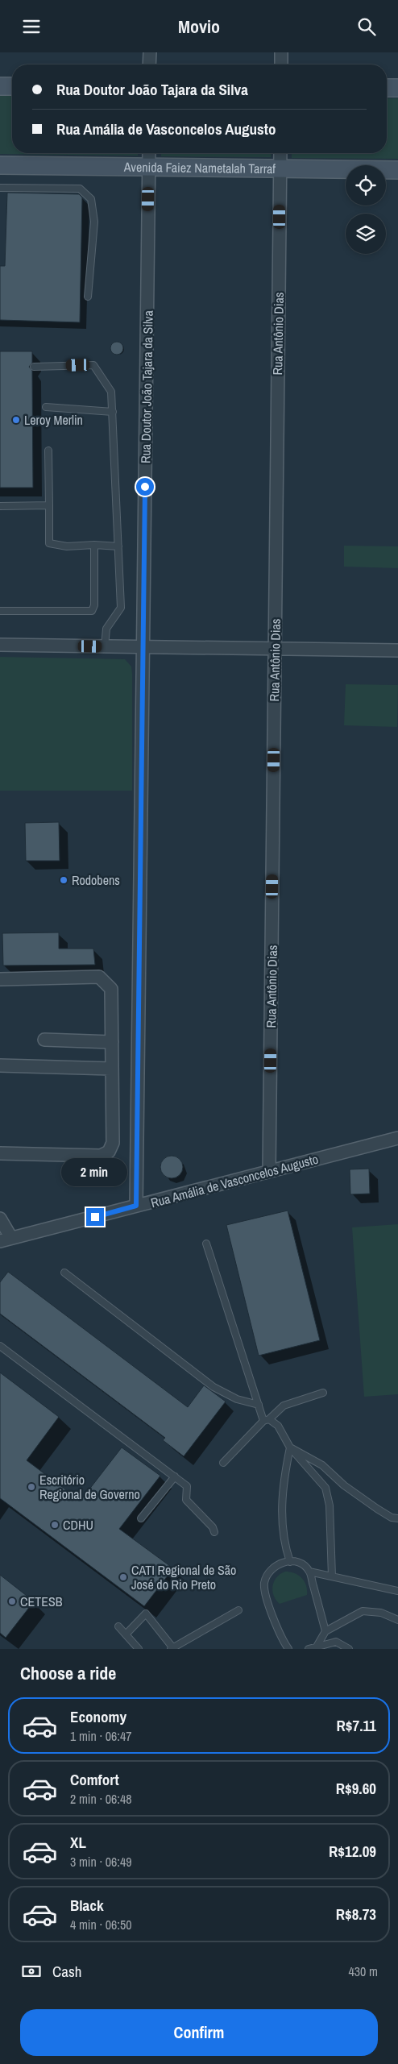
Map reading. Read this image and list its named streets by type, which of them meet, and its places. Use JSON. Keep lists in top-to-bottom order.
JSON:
{
  "streets": {
    "street": [
      "Avenida Faiez Nametalah Tarraf",
      "Rua Antônio Dias",
      "Rua Doutor João Tajara da Silva",
      "Rua Amália de Vasconcelos Augusto"
    ]
  },
  "crossings": [
    ["Avenida Faiez Nametalah Tarraf", "Rua Antônio Dias"],
    ["Avenida Faiez Nametalah Tarraf", "Rua Doutor João Tajara da Silva"],
    ["Rua Antônio Dias", "Rua Amália de Vasconcelos Augusto"],
    ["Rua Doutor João Tajara da Silva", "Rua Amália de Vasconcelos Augusto"]
  ],
  "places": [
    "Leroy Merlin",
    "Rodobens",
    "Escritório Regional de Governo",
    "CDHU",
    "CATI Regional de São José do Rio Preto",
    "CETESB"
  ],
  "page": {
    "header": "Movio",
    "banner": ["Rua Doutor João Tajara da Silva", "Rua Amália de Vasconcelos Augusto"],
    "bubble": "2 min",
    "heading": "Choose a ride",
    "list": [
      {
        "name": "Economy",
        "note": "1 min · 06:47",
        "value": "R$7.11"
      },
      {
        "name": "Comfort",
        "note": "2 min · 06:48",
        "value": "R$9.60"
      },
      {
        "name": "XL",
        "note": "3 min · 06:49",
        "value": "R$12.09"
      },
      {
        "name": "Black",
        "note": "4 min · 06:50",
        "value": "R$8.73"
      }
    ],
    "pay": ["Cash", "430 m"],
    "buttons": "Confirm"
  }
}
